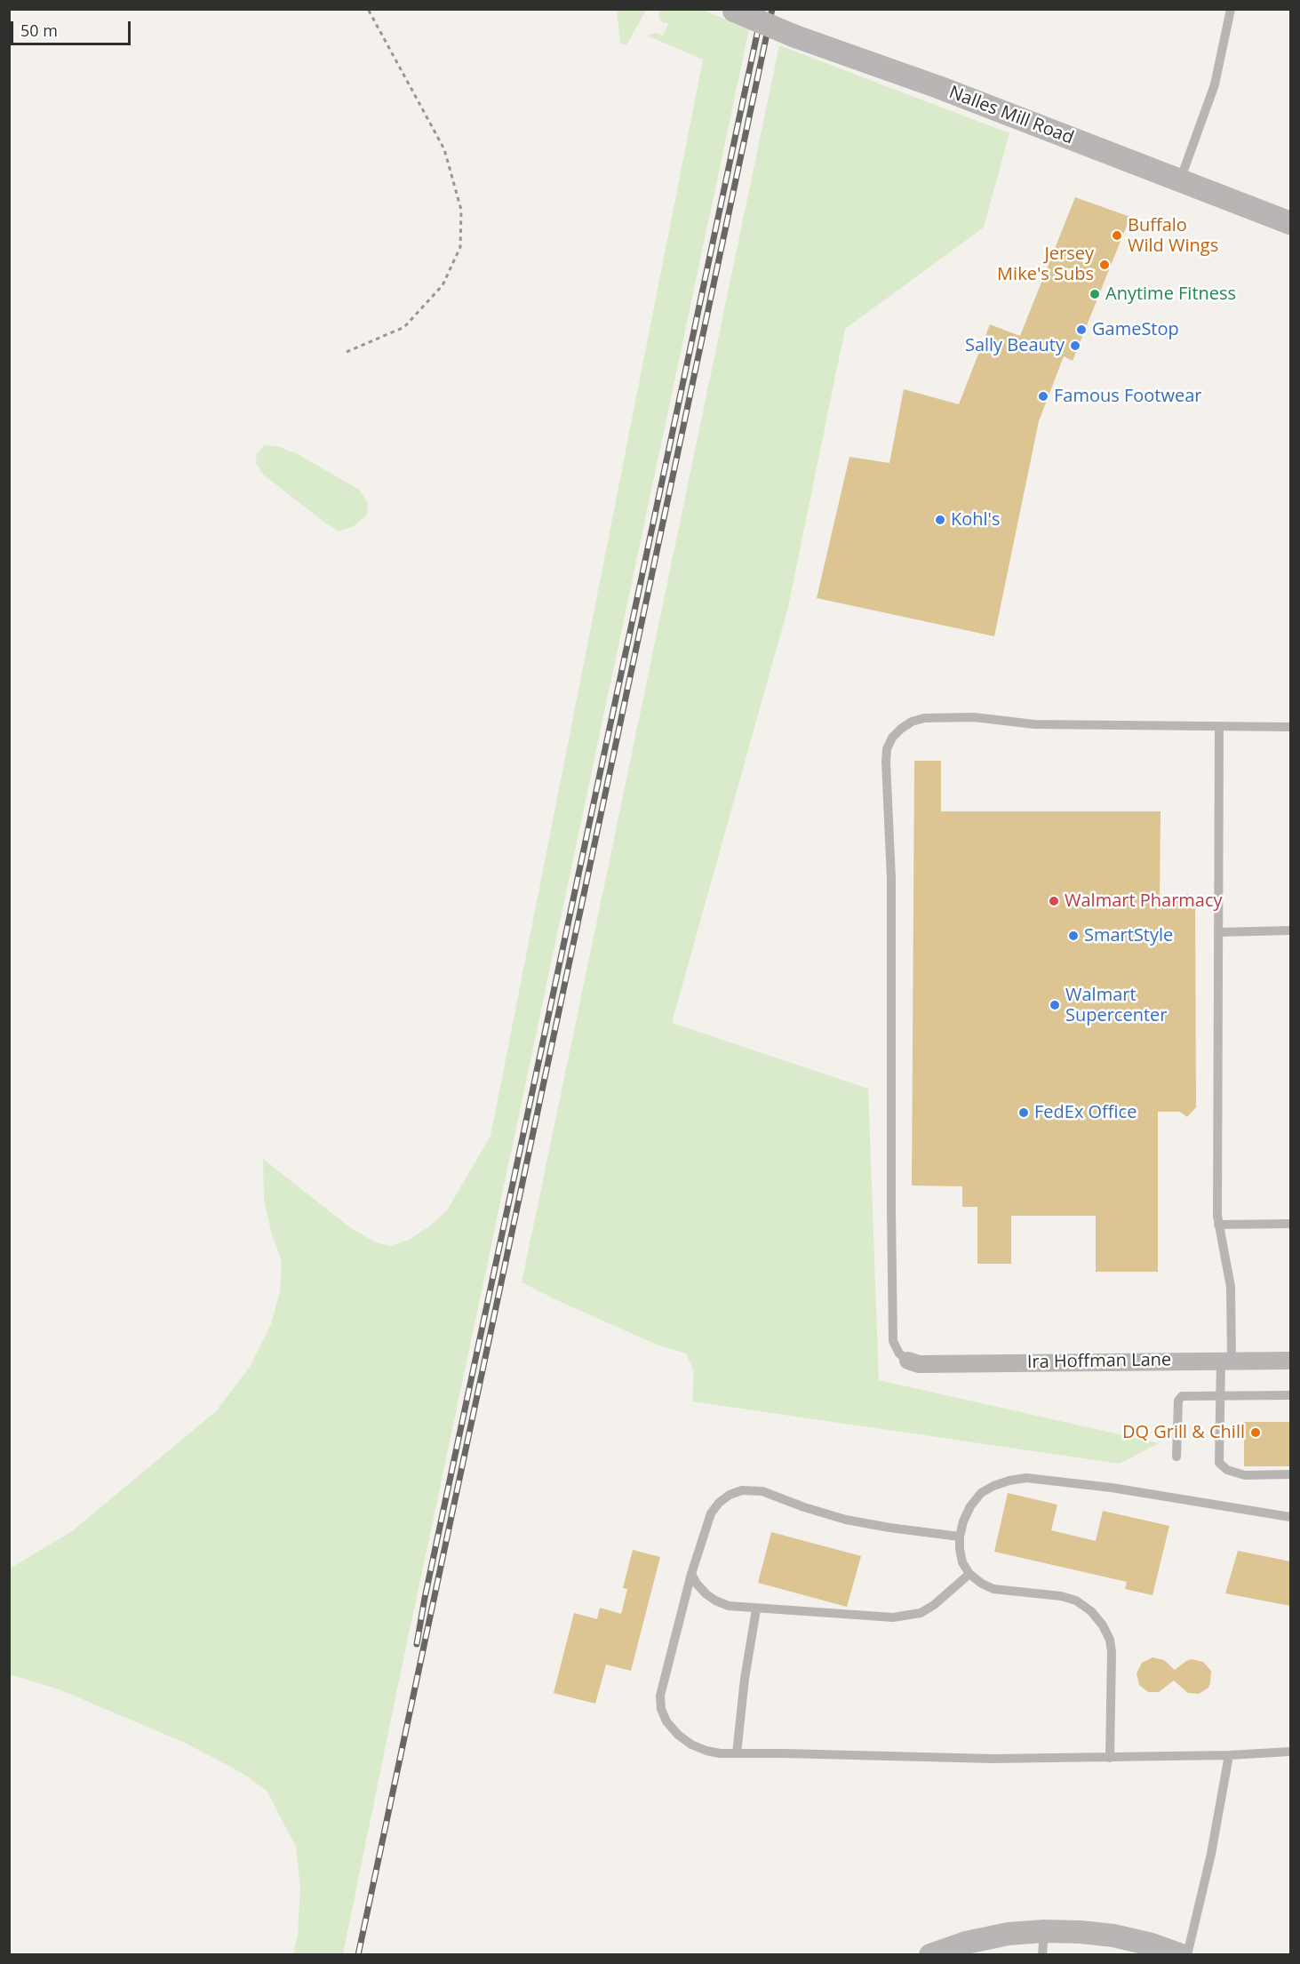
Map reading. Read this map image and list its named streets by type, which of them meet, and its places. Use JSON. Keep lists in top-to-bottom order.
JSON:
{
  "streets": {
    "street": ["Nalles Mill Road", "Ira Hoffman Lane"]
  },
  "places": [
    "Buffalo Wild Wings",
    "Jersey Mike's Subs",
    "Anytime Fitness",
    "GameStop",
    "Sally Beauty",
    "Famous Footwear",
    "Kohl's",
    "Walmart Pharmacy",
    "SmartStyle",
    "Walmart Supercenter",
    "FedEx Office",
    "DQ Grill & Chill"
  ],
  "scale_bar": "50 m"
}
